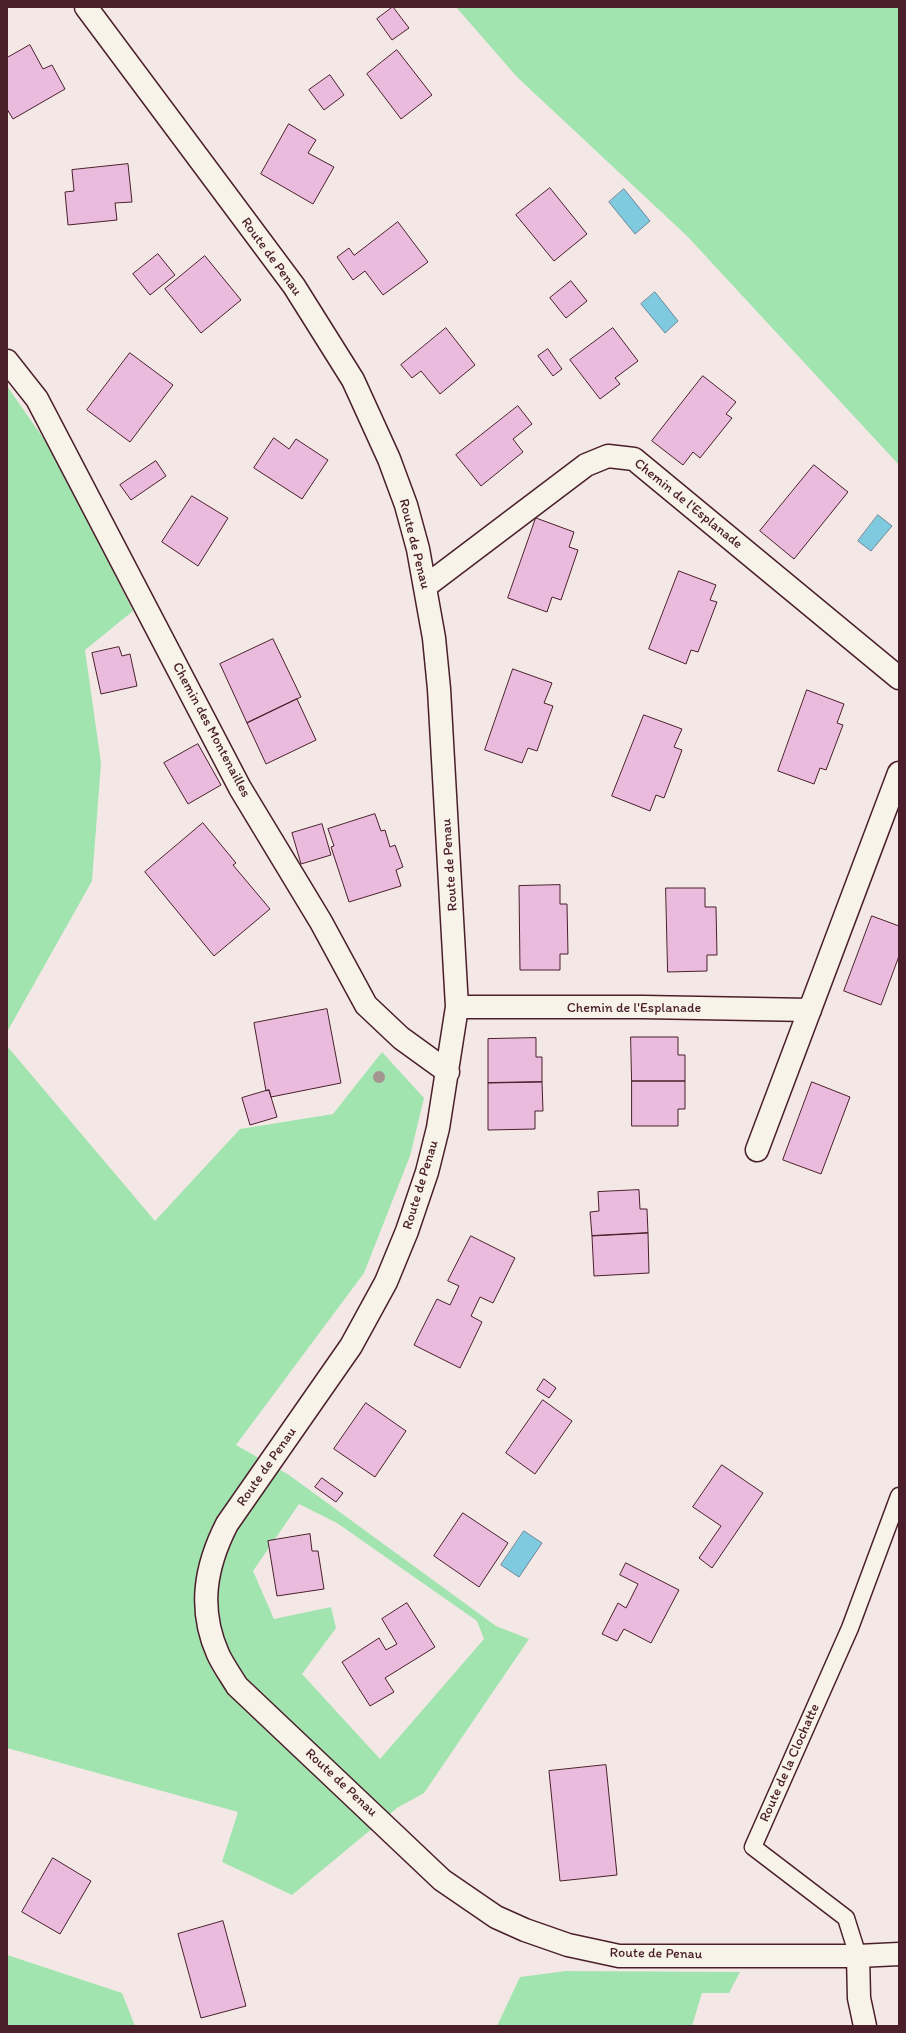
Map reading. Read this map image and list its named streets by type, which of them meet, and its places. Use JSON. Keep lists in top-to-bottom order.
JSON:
{
  "streets": {
    "street": ["Route de Penau", "Chemin de l'Esplanade", "Chemin des Montenailles"],
    "lane": ["Route de la Clochatte"]
  },
  "crossings": [
    ["Route de Penau", "Chemin de l'Esplanade"],
    ["Route de Penau", "Chemin des Montenailles"],
    ["Route de Penau", "Route de la Clochatte"]
  ]
}
